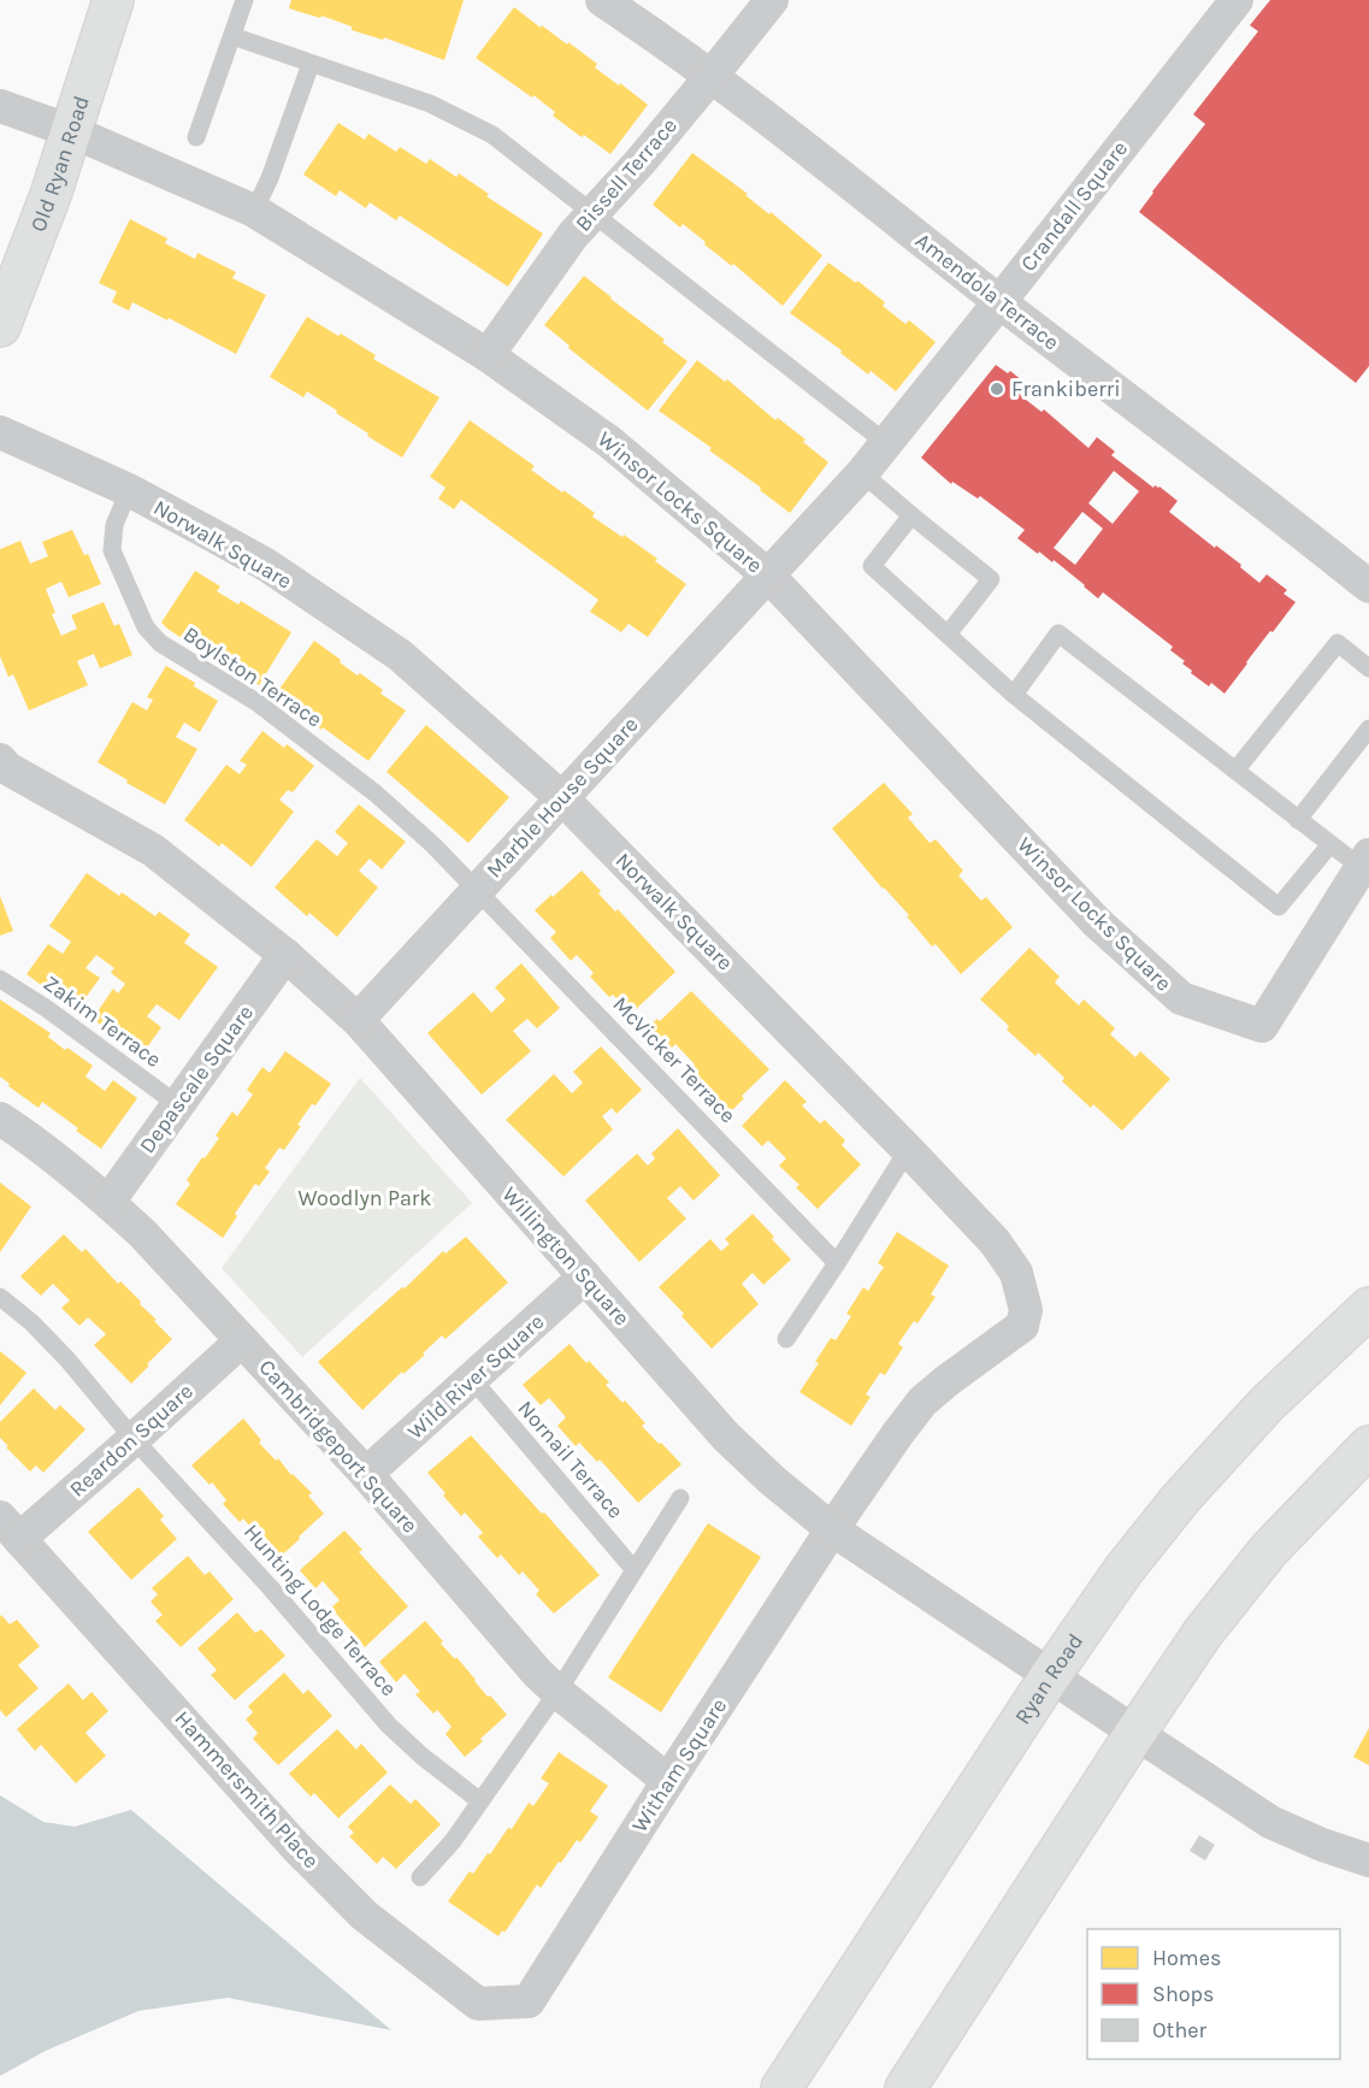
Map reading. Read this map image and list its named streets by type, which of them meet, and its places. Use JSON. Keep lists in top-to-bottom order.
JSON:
{
  "streets": {
    "main road": ["Old Ryan Road", "Ryan Road"],
    "street": [
      "Bissell Terrace",
      "Crandall Square",
      "Amendola Terrace",
      "Winsor Locks Square",
      "Norwalk Square",
      "Marble House Square",
      "Depascale Square",
      "Willington Square",
      "Wild River Square",
      "Reardon Square",
      "Cambridgeport Square",
      "Witham Square",
      "Hammersmith Place"
    ],
    "lane": [
      "Boylston Terrace",
      "Zakim Terrace",
      "McVicker Terrace",
      "Nornail Terrace",
      "Hunting Lodge Terrace"
    ]
  },
  "crossings": [
    ["Old Ryan Road", "Winsor Locks Square"],
    ["Bissell Terrace", "Amendola Terrace"],
    ["Bissell Terrace", "Winsor Locks Square"],
    ["Crandall Square", "Amendola Terrace"],
    ["Crandall Square", "Winsor Locks Square"],
    ["Crandall Square", "Marble House Square"],
    ["Winsor Locks Square", "Marble House Square"],
    ["Norwalk Square", "Boylston Terrace"],
    ["Norwalk Square", "Marble House Square"],
    ["Norwalk Square", "Willington Square"],
    ["Norwalk Square", "Witham Square"],
    ["Boylston Terrace", "Marble House Square"],
    ["Boylston Terrace", "McVicker Terrace"],
    ["Marble House Square", "McVicker Terrace"],
    ["Marble House Square", "Willington Square"],
    ["Zakim Terrace", "Depascale Square"],
    ["Depascale Square", "Willington Square"],
    ["Depascale Square", "Cambridgeport Square"],
    ["Willington Square", "Wild River Square"],
    ["Willington Square", "Ryan Road"],
    ["Willington Square", "Witham Square"],
    ["Wild River Square", "Cambridgeport Square"],
    ["Wild River Square", "Nornail Terrace"],
    ["Reardon Square", "Cambridgeport Square"],
    ["Reardon Square", "Hunting Lodge Terrace"],
    ["Reardon Square", "Hammersmith Place"],
    ["Cambridgeport Square", "Witham Square"],
    ["Witham Square", "Hammersmith Place"]
  ],
  "parks": ["Woodlyn Park"],
  "places": ["Frankiberri"],
  "legend": ["Homes", "Shops", "Other"]
}
